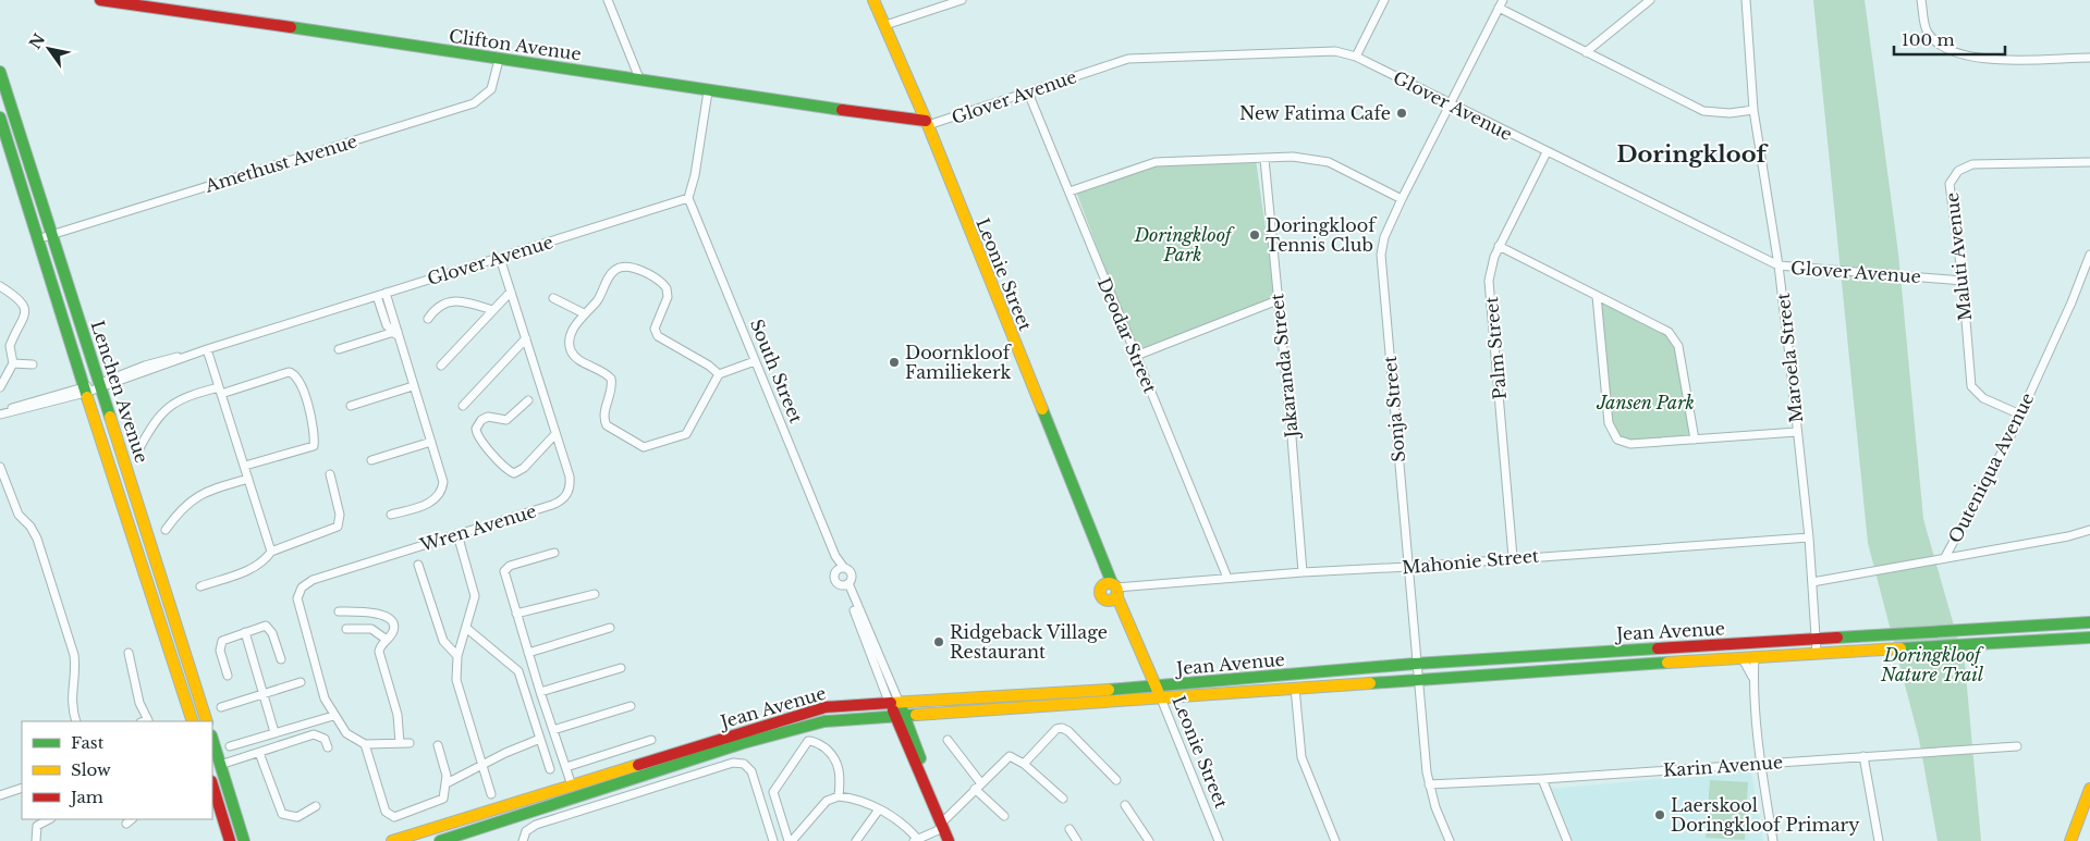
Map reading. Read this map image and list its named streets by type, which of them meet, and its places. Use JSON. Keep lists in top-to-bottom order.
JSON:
{
  "streets": {
    "main road": [
      "Clifton Avenue",
      "Leonie Street",
      "Lenchen Avenue",
      "Jean Avenue"
    ],
    "street": [
      "Glover Avenue",
      "Amethust Avenue",
      "Maluti Avenue",
      "Deodar Street",
      "Palm Street",
      "Maroela Street",
      "Jakaranda Street",
      "South Street",
      "Sonja Street",
      "Outeniqua Avenue",
      "Wren Avenue",
      "Mahonie Street",
      "Karin Avenue"
    ]
  },
  "crossings": [
    ["Clifton Avenue", "Glover Avenue"],
    ["Clifton Avenue", "Amethust Avenue"],
    ["Clifton Avenue", "Leonie Street"],
    ["Glover Avenue", "Maluti Avenue"],
    ["Glover Avenue", "Leonie Street"],
    ["Glover Avenue", "Deodar Street"],
    ["Glover Avenue", "Palm Street"],
    ["Glover Avenue", "Maroela Street"],
    ["Glover Avenue", "South Street"],
    ["Glover Avenue", "Lenchen Avenue"],
    ["Glover Avenue", "Sonja Street"],
    ["Glover Avenue", "Wren Avenue"],
    ["Amethust Avenue", "Lenchen Avenue"],
    ["Maluti Avenue", "Outeniqua Avenue"],
    ["Leonie Street", "Mahonie Street"],
    ["Leonie Street", "Jean Avenue"],
    ["Deodar Street", "Mahonie Street"],
    ["Palm Street", "Mahonie Street"],
    ["Maroela Street", "Outeniqua Avenue"],
    ["Maroela Street", "Mahonie Street"],
    ["Maroela Street", "Jean Avenue"],
    ["Jakaranda Street", "Mahonie Street"],
    ["Sonja Street", "Mahonie Street"],
    ["Sonja Street", "Jean Avenue"],
    ["Sonja Street", "Karin Avenue"]
  ],
  "districts": ["Doringkloof"],
  "parks": ["Doringkloof Park", "Jansen Park", "Doringkloof Nature Trail"],
  "places": [
    "New Fatima Cafe",
    "Doringkloof Tennis Club",
    "Doornkloof Familiekerk",
    "Ridgeback Village Restaurant",
    "Laerskool Doringkloof Primary"
  ],
  "legend": ["Fast", "Slow", "Jam"],
  "scale_bar": "100 m",
  "north": "top left"
}
